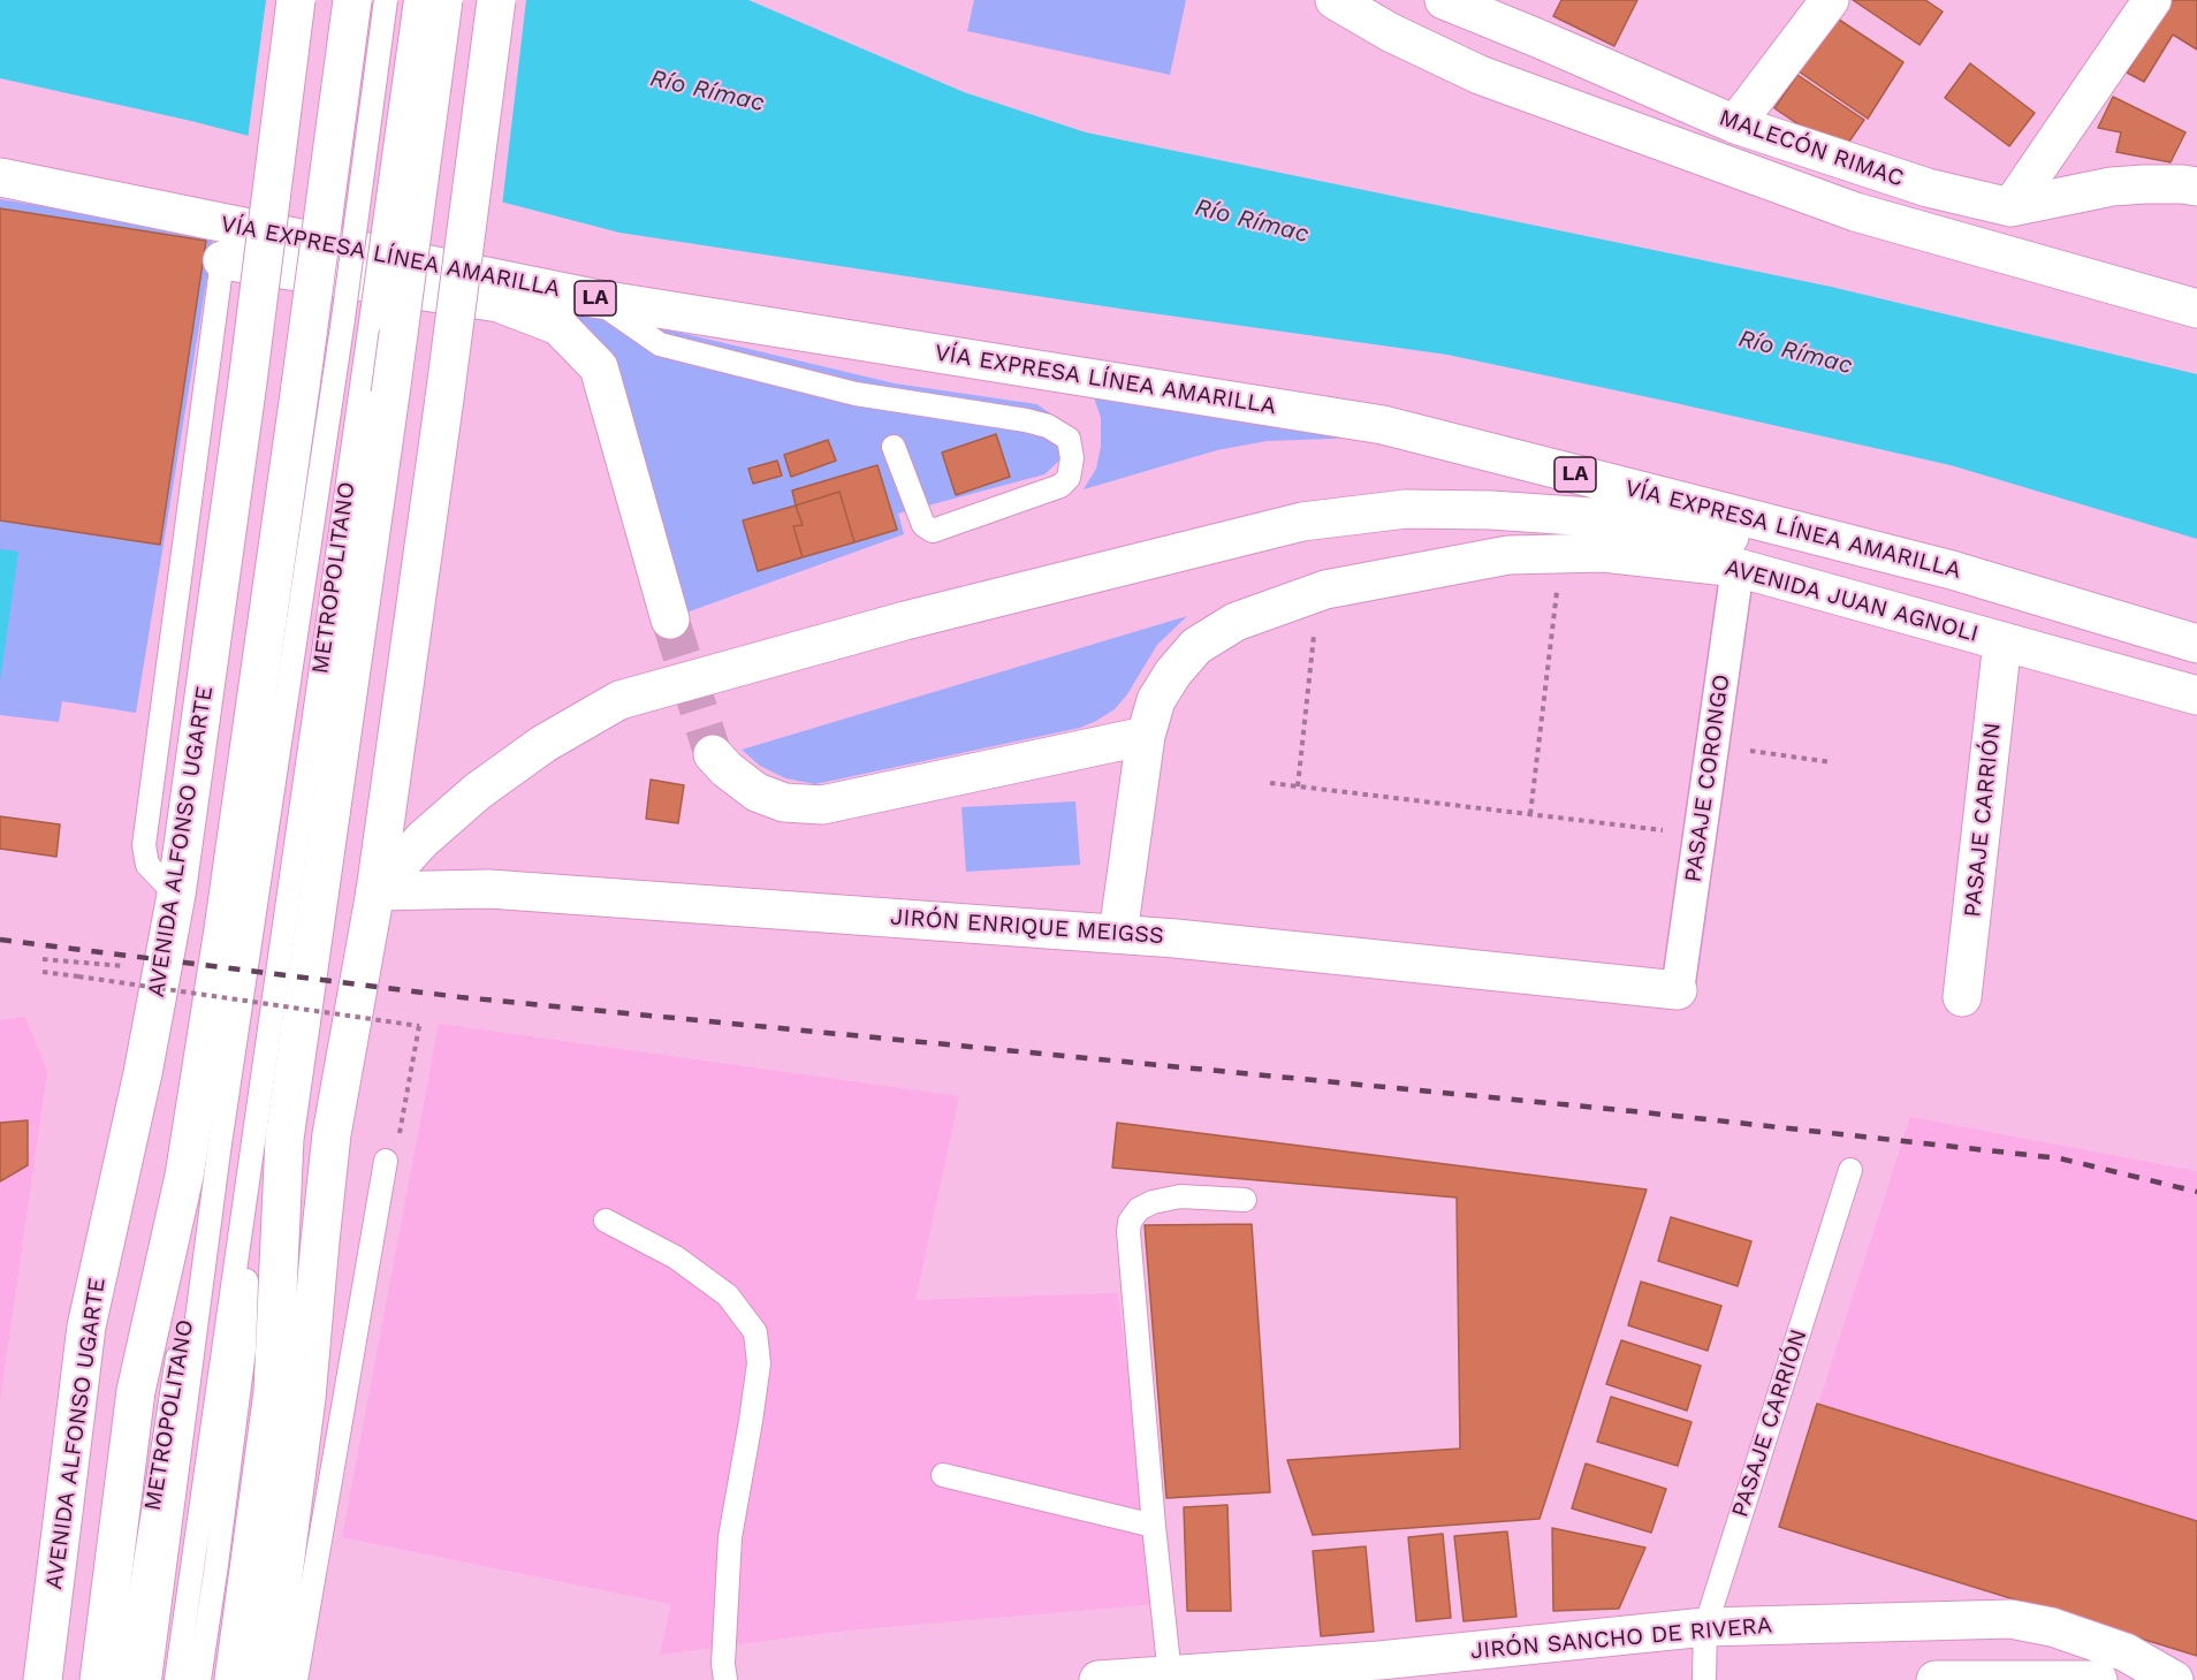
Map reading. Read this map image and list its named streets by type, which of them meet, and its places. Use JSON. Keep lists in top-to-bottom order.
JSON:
{
  "streets": {
    "main road": [
      "MALECÓN RIMAC",
      "VÍA EXPRESA LÍNEA AMARILLA",
      "LA",
      "AVENIDA JUAN AGNOLI",
      "PASAJE CARRIÓN",
      "AVENIDA ALFONSO UGARTE",
      "JIRÓN ENRIQUE MEIGSS",
      "JIRÓN SANCHO DE RIVERA"
    ],
    "street": ["PASAJE CORONGO"],
    "lane": ["METROPOLITANO"]
  },
  "crossings": [
    ["AVENIDA JUAN AGNOLI", "PASAJE CORONGO"],
    ["AVENIDA JUAN AGNOLI", "PASAJE CARRIÓN"],
    ["AVENIDA JUAN AGNOLI", "JIRÓN ENRIQUE MEIGSS"],
    ["PASAJE CORONGO", "JIRÓN ENRIQUE MEIGSS"],
    ["PASAJE CARRIÓN", "JIRÓN SANCHO DE RIVERA"]
  ],
  "water": ["Río Rímac"]
}
